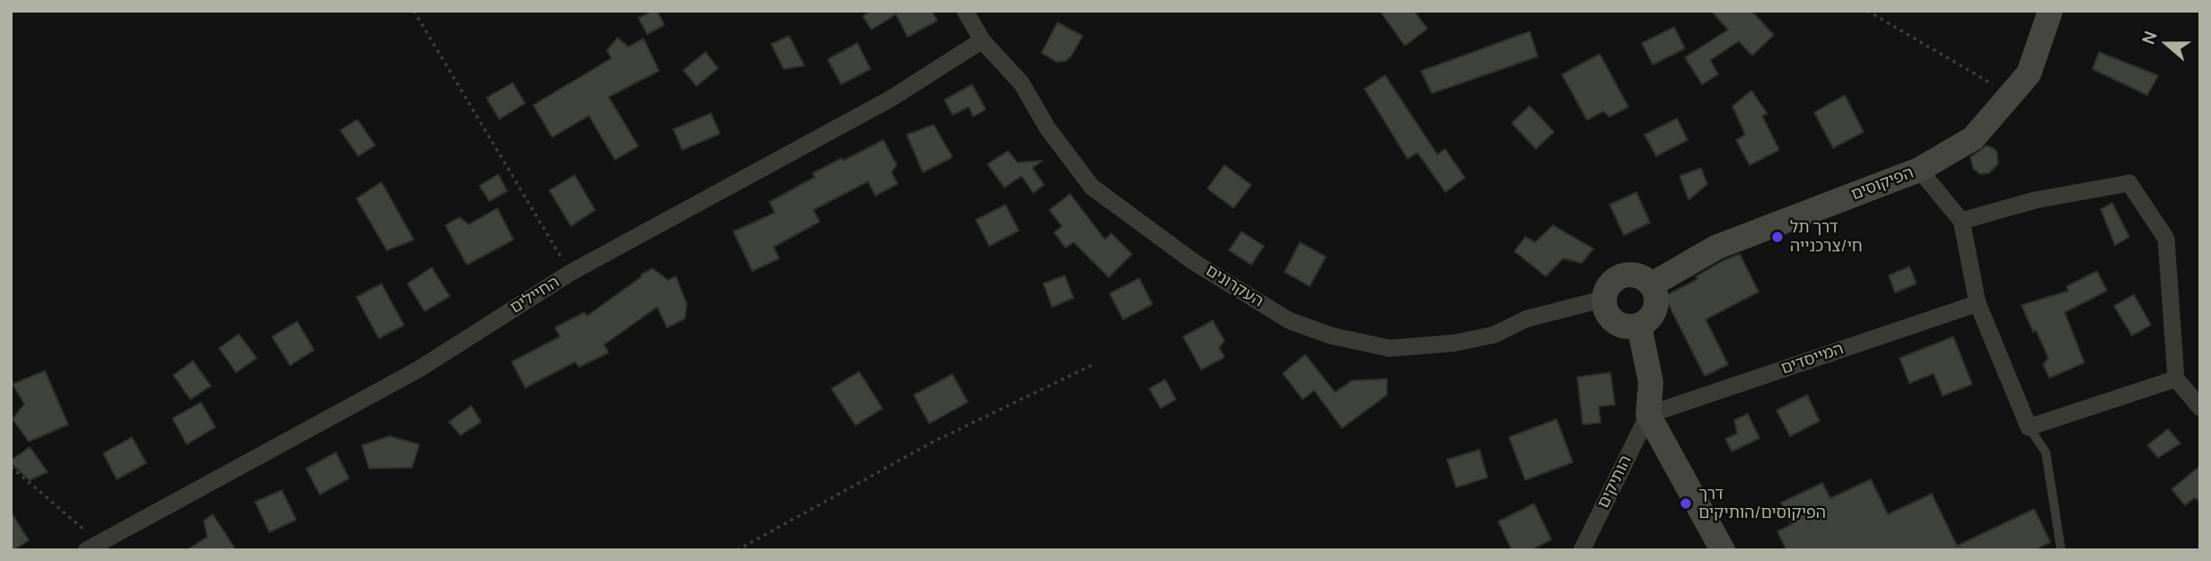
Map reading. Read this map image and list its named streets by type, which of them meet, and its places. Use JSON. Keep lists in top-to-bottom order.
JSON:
{
  "streets": {
    "main road": ["הפיקוסים"],
    "street": [
      "העקרונים",
      "החיילים",
      "המייסדים",
      "הותיקים"
    ]
  },
  "crossings": [
    ["הפיקוסים", "העקרונים"],
    ["העקרונים", "החיילים"],
    ["המייסדים", "הותיקים"]
  ],
  "places": ["דרך תל חי/צרכנייה", "דרך הפיקוסים/הותיקים"],
  "north": "left"
}
